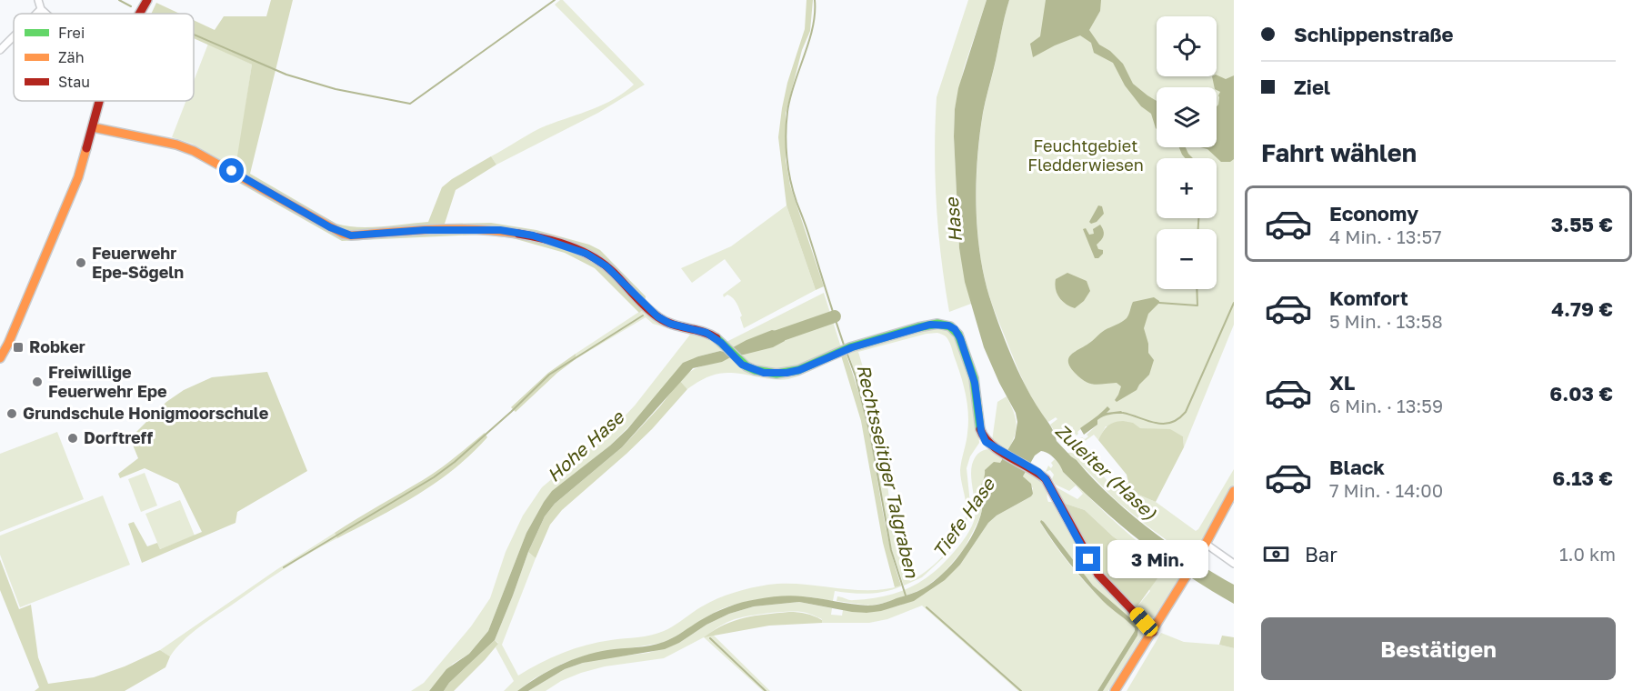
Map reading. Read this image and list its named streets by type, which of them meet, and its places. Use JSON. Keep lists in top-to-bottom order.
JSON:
{
  "water": [
    "Hase",
    "Hohe Hase",
    "Rechtsseitiger Talgraben",
    "Zuleiter (Hase)",
    "Tiefe Hase"
  ],
  "parks": ["Feuchtgebiet Fledderwiesen"],
  "places": {
    "other": [
      "Feuerwehr Epe-Sögeln",
      "Freiwillige Feuerwehr Epe",
      "Grundschule Honigmoorschule",
      "Dorftreff"
    ],
    "transit": ["Robker"]
  },
  "legend": ["Frei", "Zäh", "Stau"],
  "page": {
    "banner": ["Schlippenstraße", "Ziel"],
    "map_buttons": ["+", "−"],
    "heading": "Fahrt wählen",
    "list": [
      {
        "name": "Economy",
        "note": "4 Min. · 13:57",
        "value": "3.55 €"
      },
      {
        "name": "Komfort",
        "note": "5 Min. · 13:58",
        "value": "4.79 €"
      },
      {
        "name": "XL",
        "note": "6 Min. · 13:59",
        "value": "6.03 €"
      },
      {
        "name": "Black",
        "note": "7 Min. · 14:00",
        "value": "6.13 €"
      }
    ],
    "pay": ["Bar", "1.0 km"],
    "bubble": "3 Min.",
    "buttons": "Bestätigen"
  }
}
